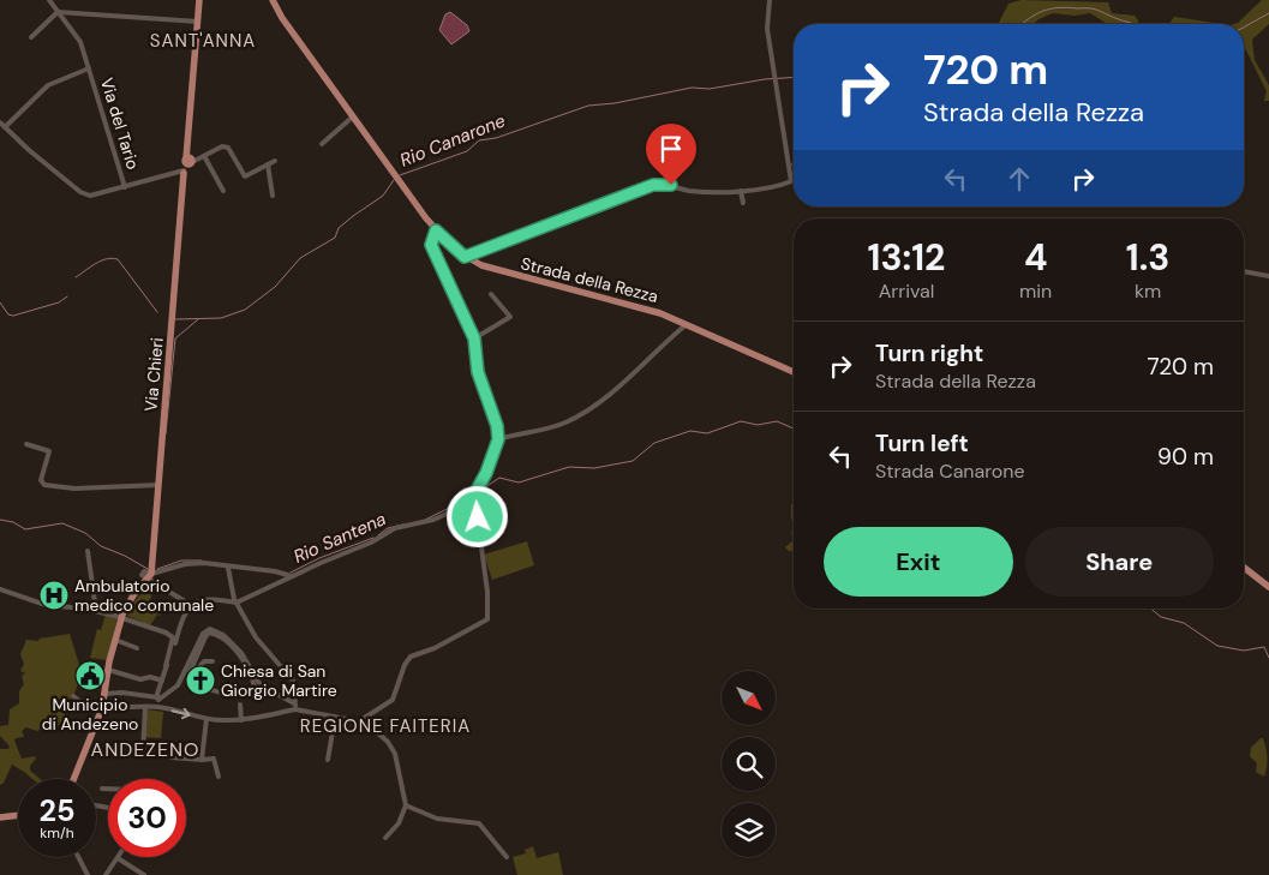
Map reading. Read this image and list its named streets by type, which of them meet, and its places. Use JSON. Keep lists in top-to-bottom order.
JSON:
{
  "streets": {
    "main road": ["Strada della Rezza", "Via Chieri"],
    "street": ["Via del Tario"]
  },
  "crossings": [
    ["Via del Tario", "Via Chieri"]
  ],
  "districts": ["SANT'ANNA", "REGIONE FAITERIA", "ANDEZENO"],
  "water": ["Rio Canarone", "Rio Santena"],
  "places": {
    "hospital": ["Ambulatorio medico comunale"],
    "public building": ["Municipio di Andezeno"],
    "church": ["Chiesa di San Giorgio Martire"]
  },
  "north": "bottom right",
  "page": {
    "turn": ["720 m", "Strada della Rezza"],
    "eta": [
      "13:12",
      "Arrival",
      "4",
      "min",
      "1.3",
      "km"
    ],
    "list": [
      {
        "name": "Turn right",
        "note": "Strada della Rezza",
        "value": "720 m"
      },
      {
        "name": "Turn left",
        "note": "Strada Canarone",
        "value": "90 m"
      }
    ],
    "buttons": ["Exit", "Share"],
    "speed": "25 km/h",
    "limit": "30"
  }
}
